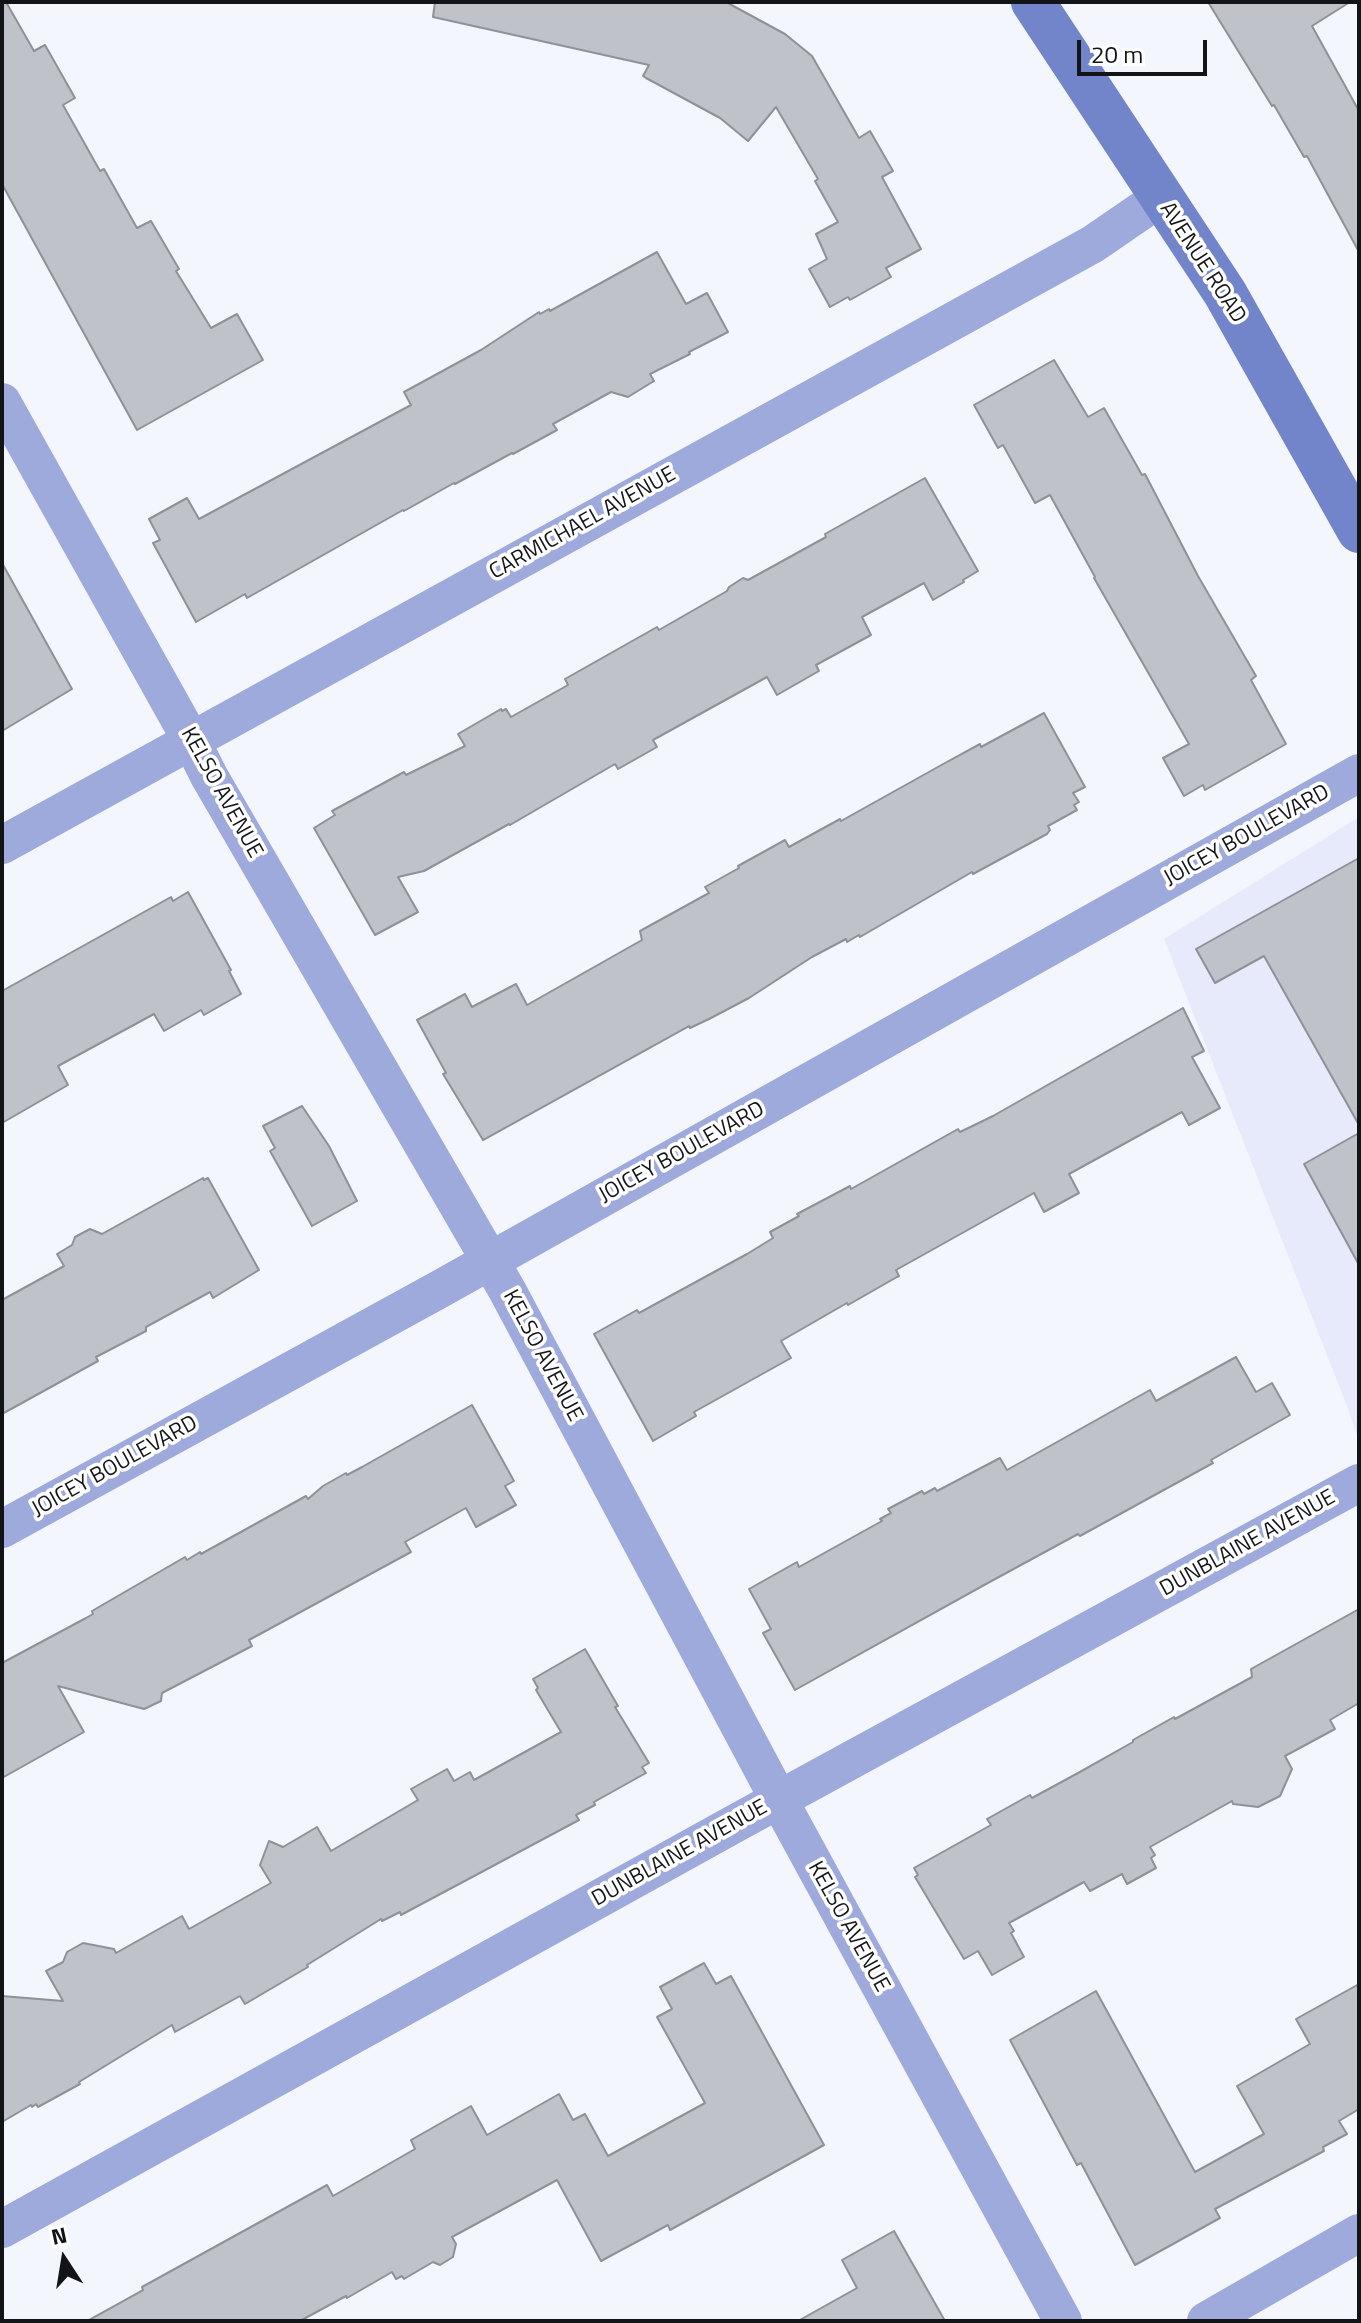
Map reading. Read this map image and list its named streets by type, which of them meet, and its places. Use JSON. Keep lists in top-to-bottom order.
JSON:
{
  "streets": {
    "main road": ["AVENUE ROAD"],
    "street": [
      "CARMICHAEL AVENUE",
      "KELSO AVENUE",
      "JOICEY BOULEVARD",
      "DUNBLAINE AVENUE"
    ]
  },
  "crossings": [
    ["AVENUE ROAD", "CARMICHAEL AVENUE"],
    ["CARMICHAEL AVENUE", "KELSO AVENUE"],
    ["KELSO AVENUE", "JOICEY BOULEVARD"],
    ["KELSO AVENUE", "DUNBLAINE AVENUE"]
  ],
  "scale_bar": "20 m",
  "north": "top"
}
